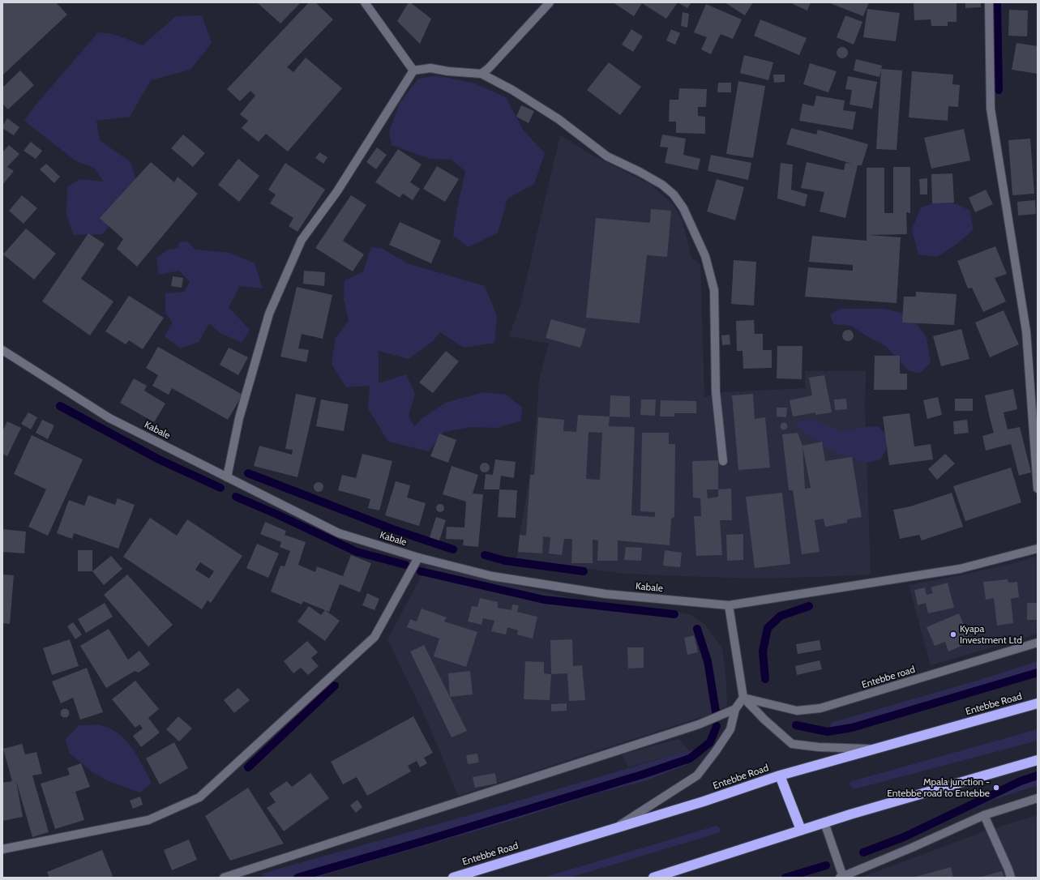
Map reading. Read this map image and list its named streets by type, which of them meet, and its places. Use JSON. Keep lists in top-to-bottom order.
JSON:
{
  "streets": {
    "highway": ["Entebbe Road"],
    "street": ["Kabale", "Entebbe road"]
  },
  "places": ["Kyapa Investment Ltd", "Mpala junction - Entebbe road to Entebbe"]
}
